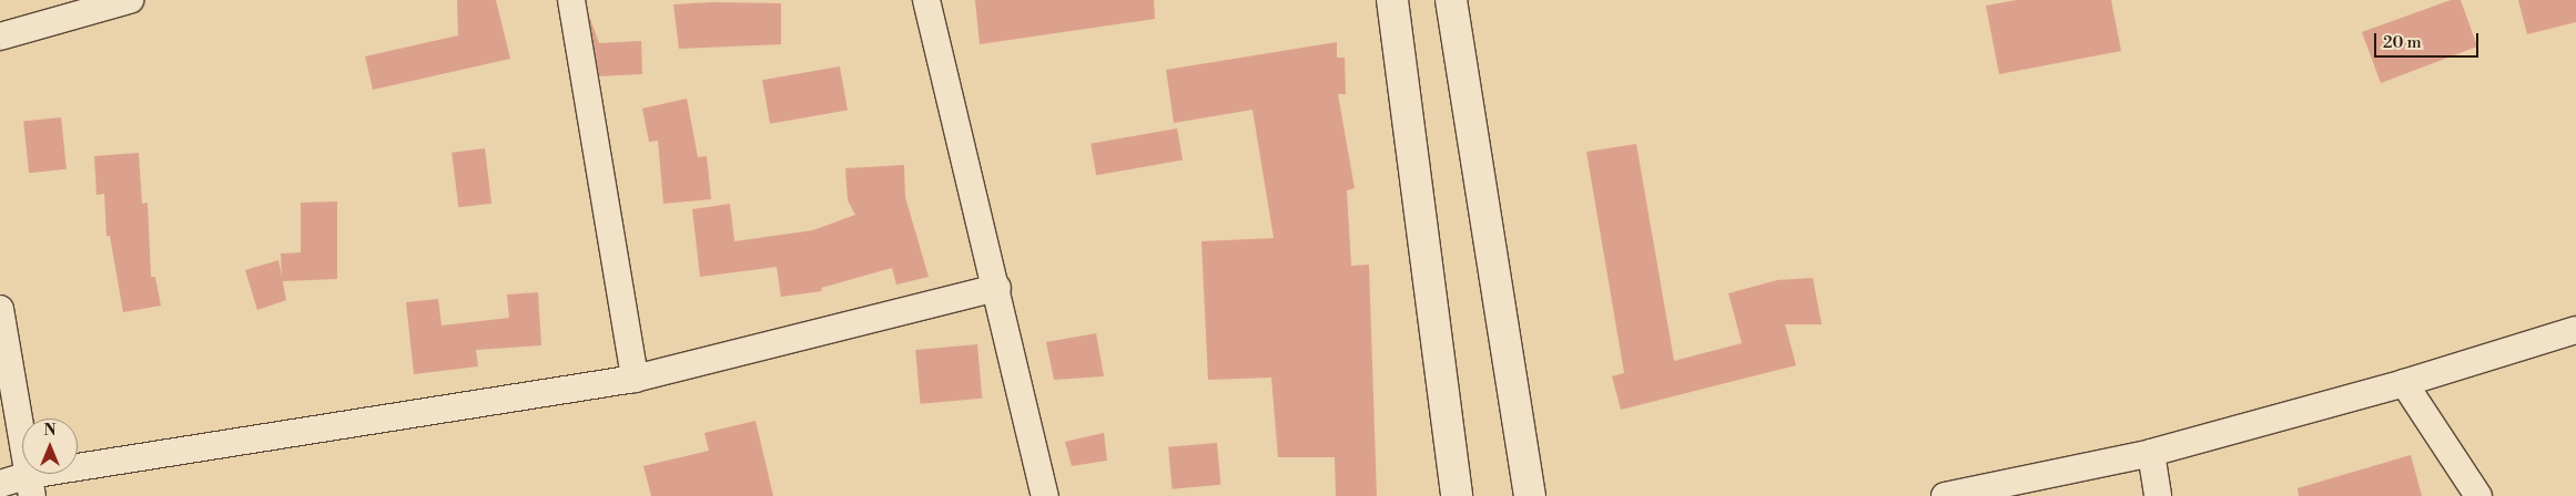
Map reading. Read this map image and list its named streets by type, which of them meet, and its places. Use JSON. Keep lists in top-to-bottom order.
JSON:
{
  "scale_bar": "20 m",
  "north": "top"
}
